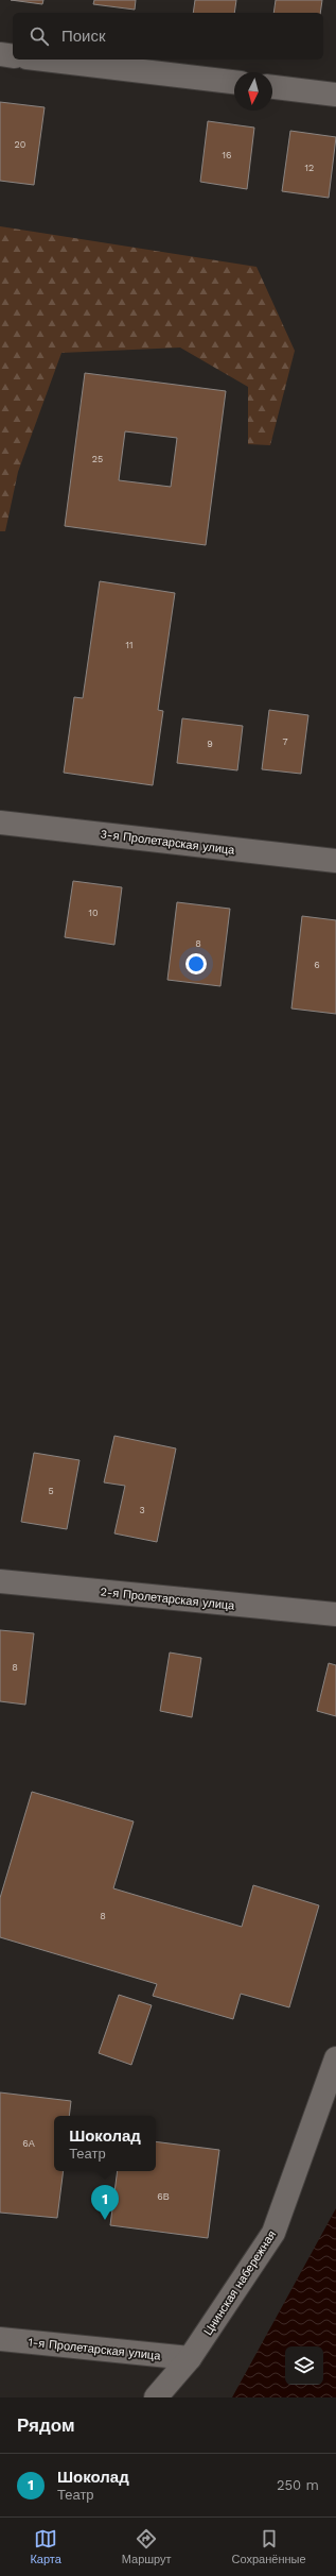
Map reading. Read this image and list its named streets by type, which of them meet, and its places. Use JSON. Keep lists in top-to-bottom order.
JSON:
{
  "streets": {
    "street": [
      "3-я Пролетарская улица",
      "2-я Пролетарская улица",
      "Цнинская набережная",
      "1-я Пролетарская улица"
    ]
  },
  "crossings": [
    ["Цнинская набережная", "1-я Пролетарская улица"]
  ],
  "house_numbers": [
    "20",
    "16",
    "12",
    "25",
    "11",
    "7",
    "9",
    "10",
    "8",
    "6",
    "5",
    "3",
    "8",
    "8",
    "6А",
    "6В"
  ],
  "north": "bottom",
  "page": {
    "search": "Поиск",
    "popup": ["Шоколад", "Театр"],
    "pins": "1",
    "heading": "Рядом",
    "list": [
      {
        "mark": "1",
        "name": "Шоколад",
        "note": "Театр",
        "value": "250 m"
      }
    ],
    "nav": ["Карта", "Маршрут", "Сохранённые"]
  }
}
